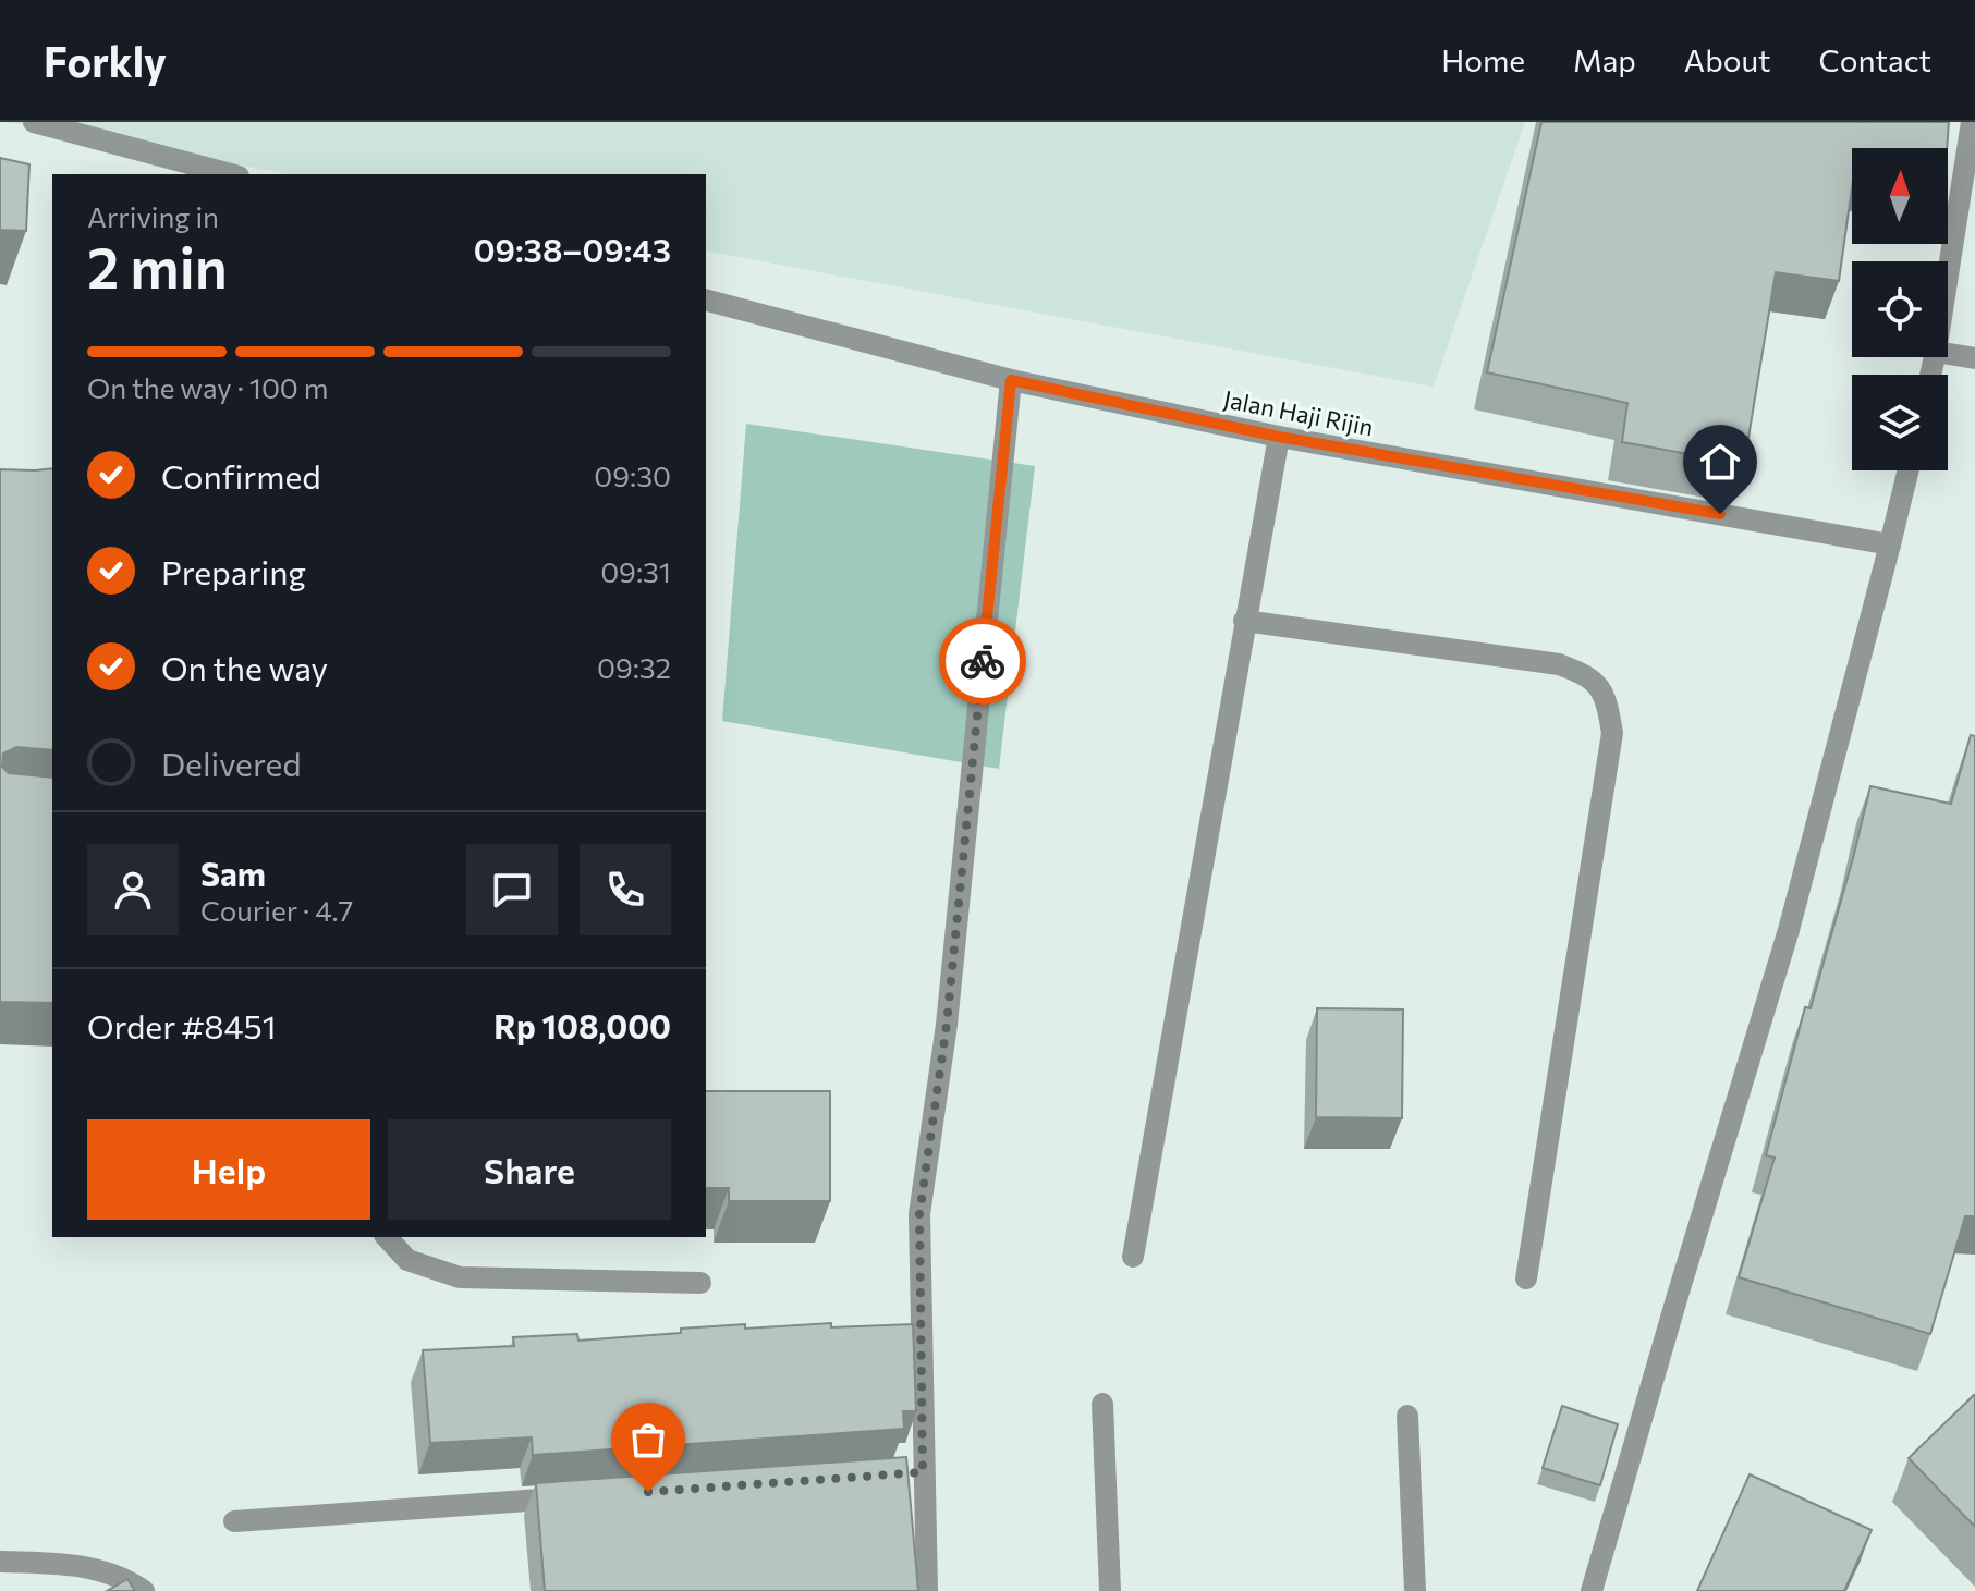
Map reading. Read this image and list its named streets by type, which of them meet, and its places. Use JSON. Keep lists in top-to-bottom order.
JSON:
{
  "streets": {
    "street": ["Jalan Haji Rijin"]
  },
  "north": "top",
  "page": {
    "header": "Forkly",
    "nav": [
      "Home",
      "Map",
      "About",
      "Contact"
    ],
    "heading": ["2 min", "Arriving in", "09:38–09:43"],
    "panel": [
      "Sam",
      "Courier · 4.7",
      "Order #8451",
      "Rp 108,000"
    ],
    "bar": "On the way · 100 m",
    "list": [
      ["Confirmed", "09:30"],
      ["Preparing", "09:31"],
      ["On the way", "09:32"],
      "Delivered"
    ],
    "buttons": ["Help", "Share"]
  }
}
